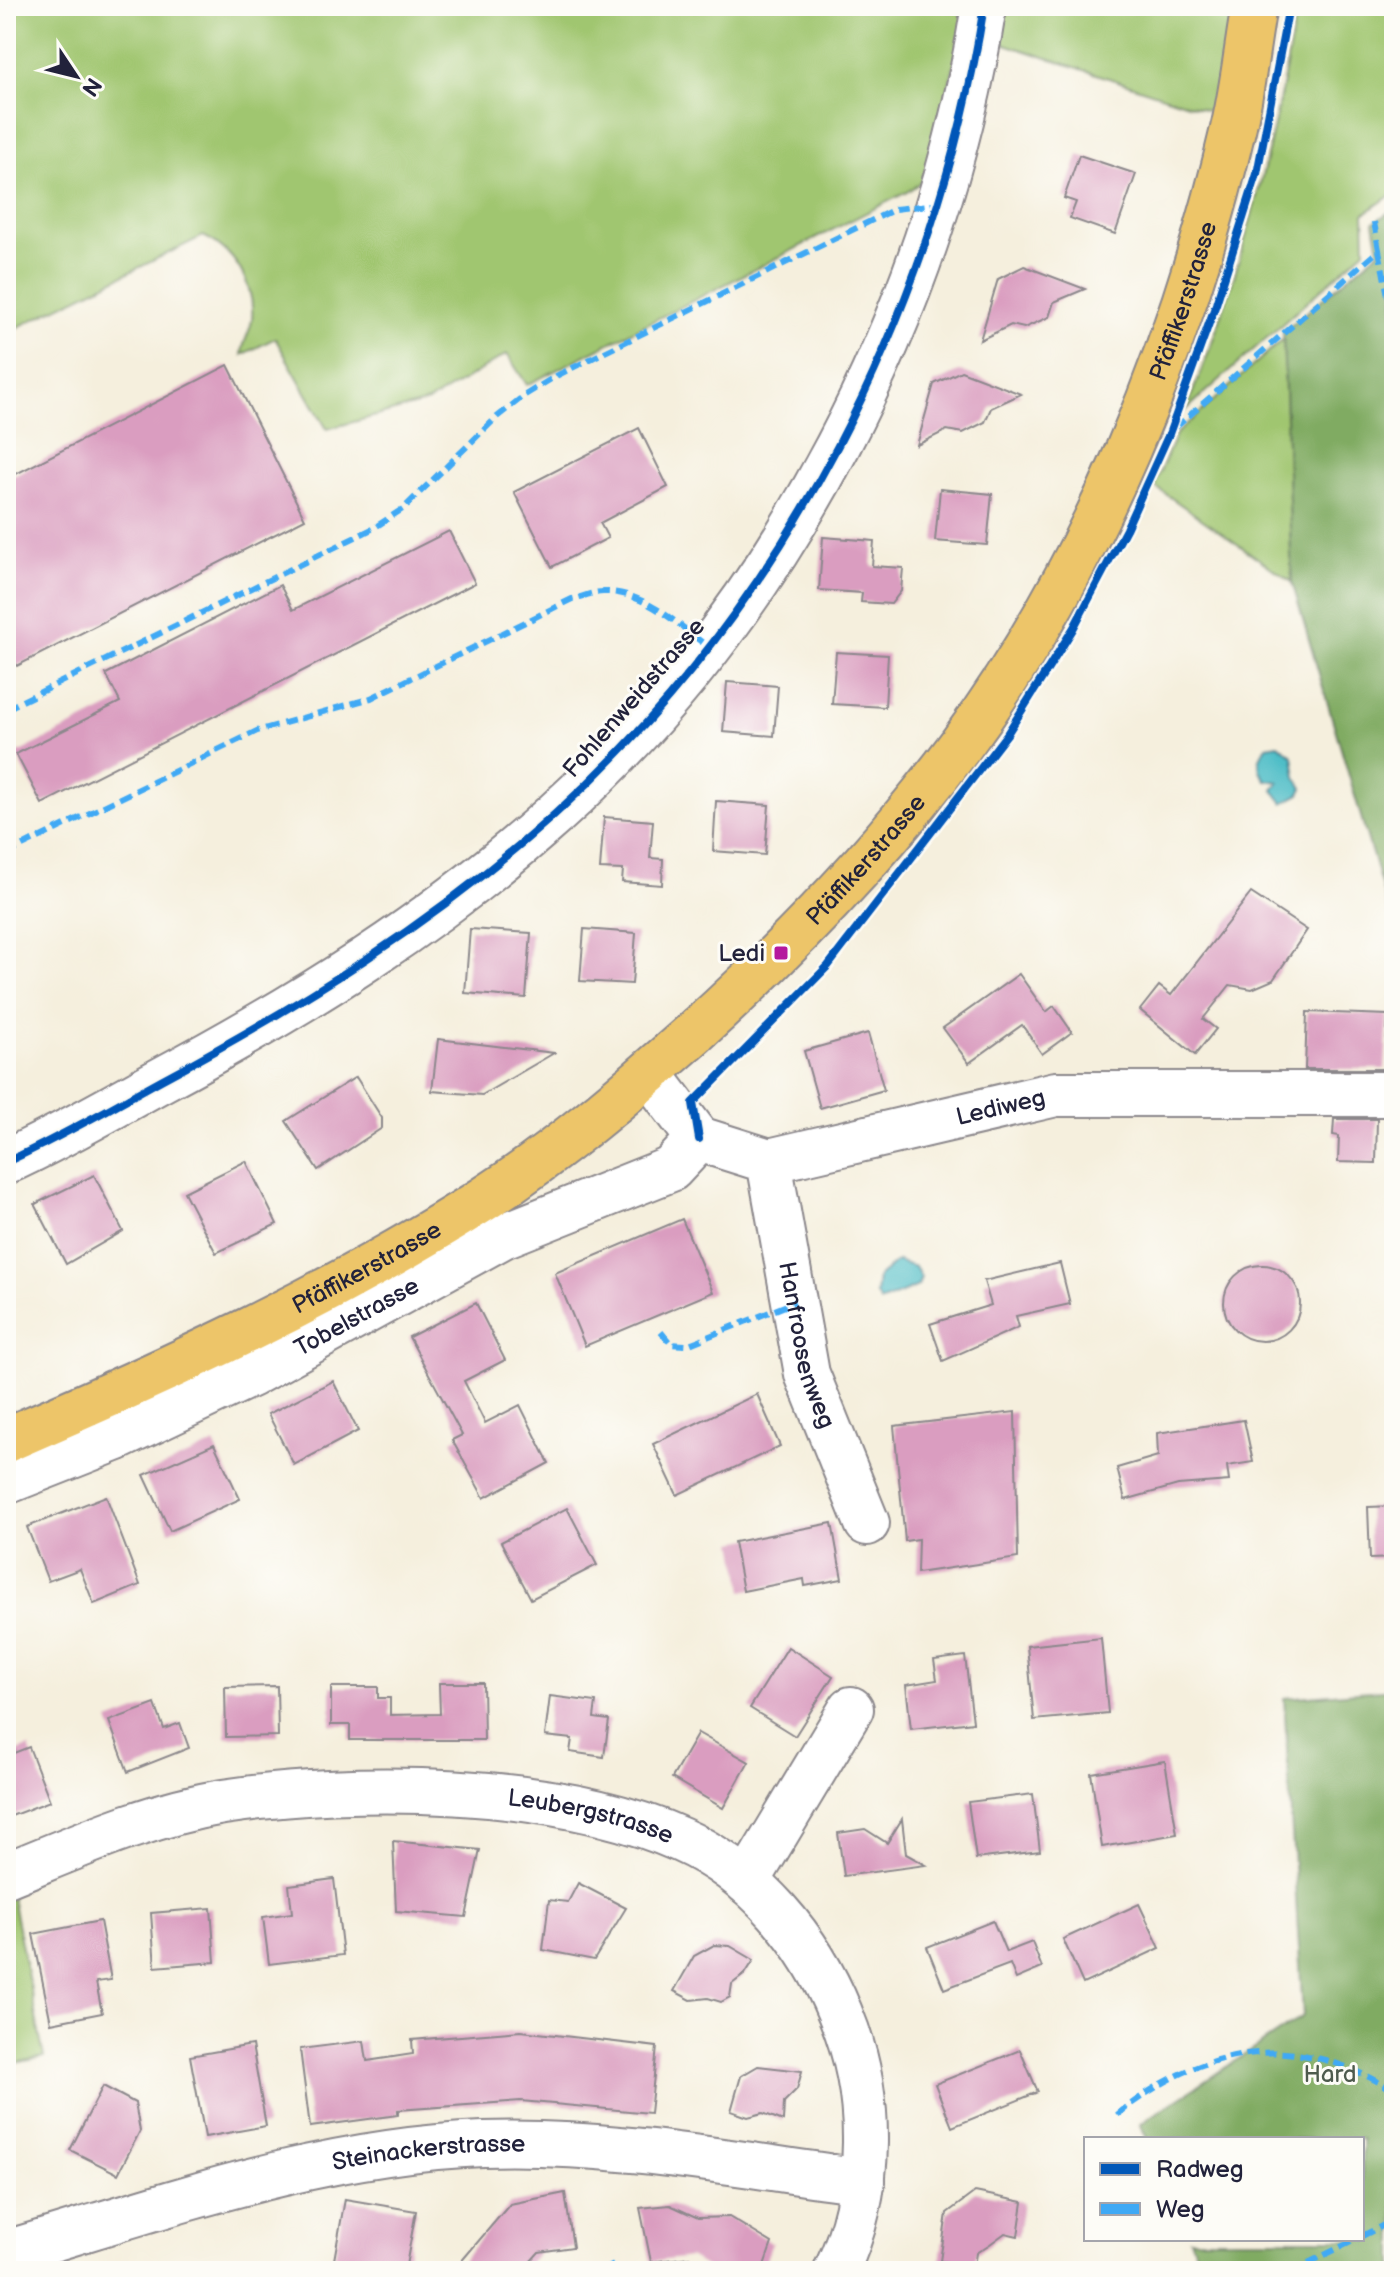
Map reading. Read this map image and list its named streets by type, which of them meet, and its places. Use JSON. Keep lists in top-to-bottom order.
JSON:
{
  "streets": {
    "main road": ["Pfäffikerstrasse"],
    "street": [
      "Fohlenweidstrasse",
      "Lediweg",
      "Tobelstrasse",
      "Hanfroosenweg",
      "Leubergstrasse",
      "Steinackerstrasse"
    ]
  },
  "crossings": [
    ["Lediweg", "Hanfroosenweg"],
    ["Leubergstrasse", "Steinackerstrasse"]
  ],
  "parks": ["Hard"],
  "places": {
    "transit": ["Ledi"]
  },
  "legend": ["Radweg", "Weg"],
  "north": "bottom right"
}
